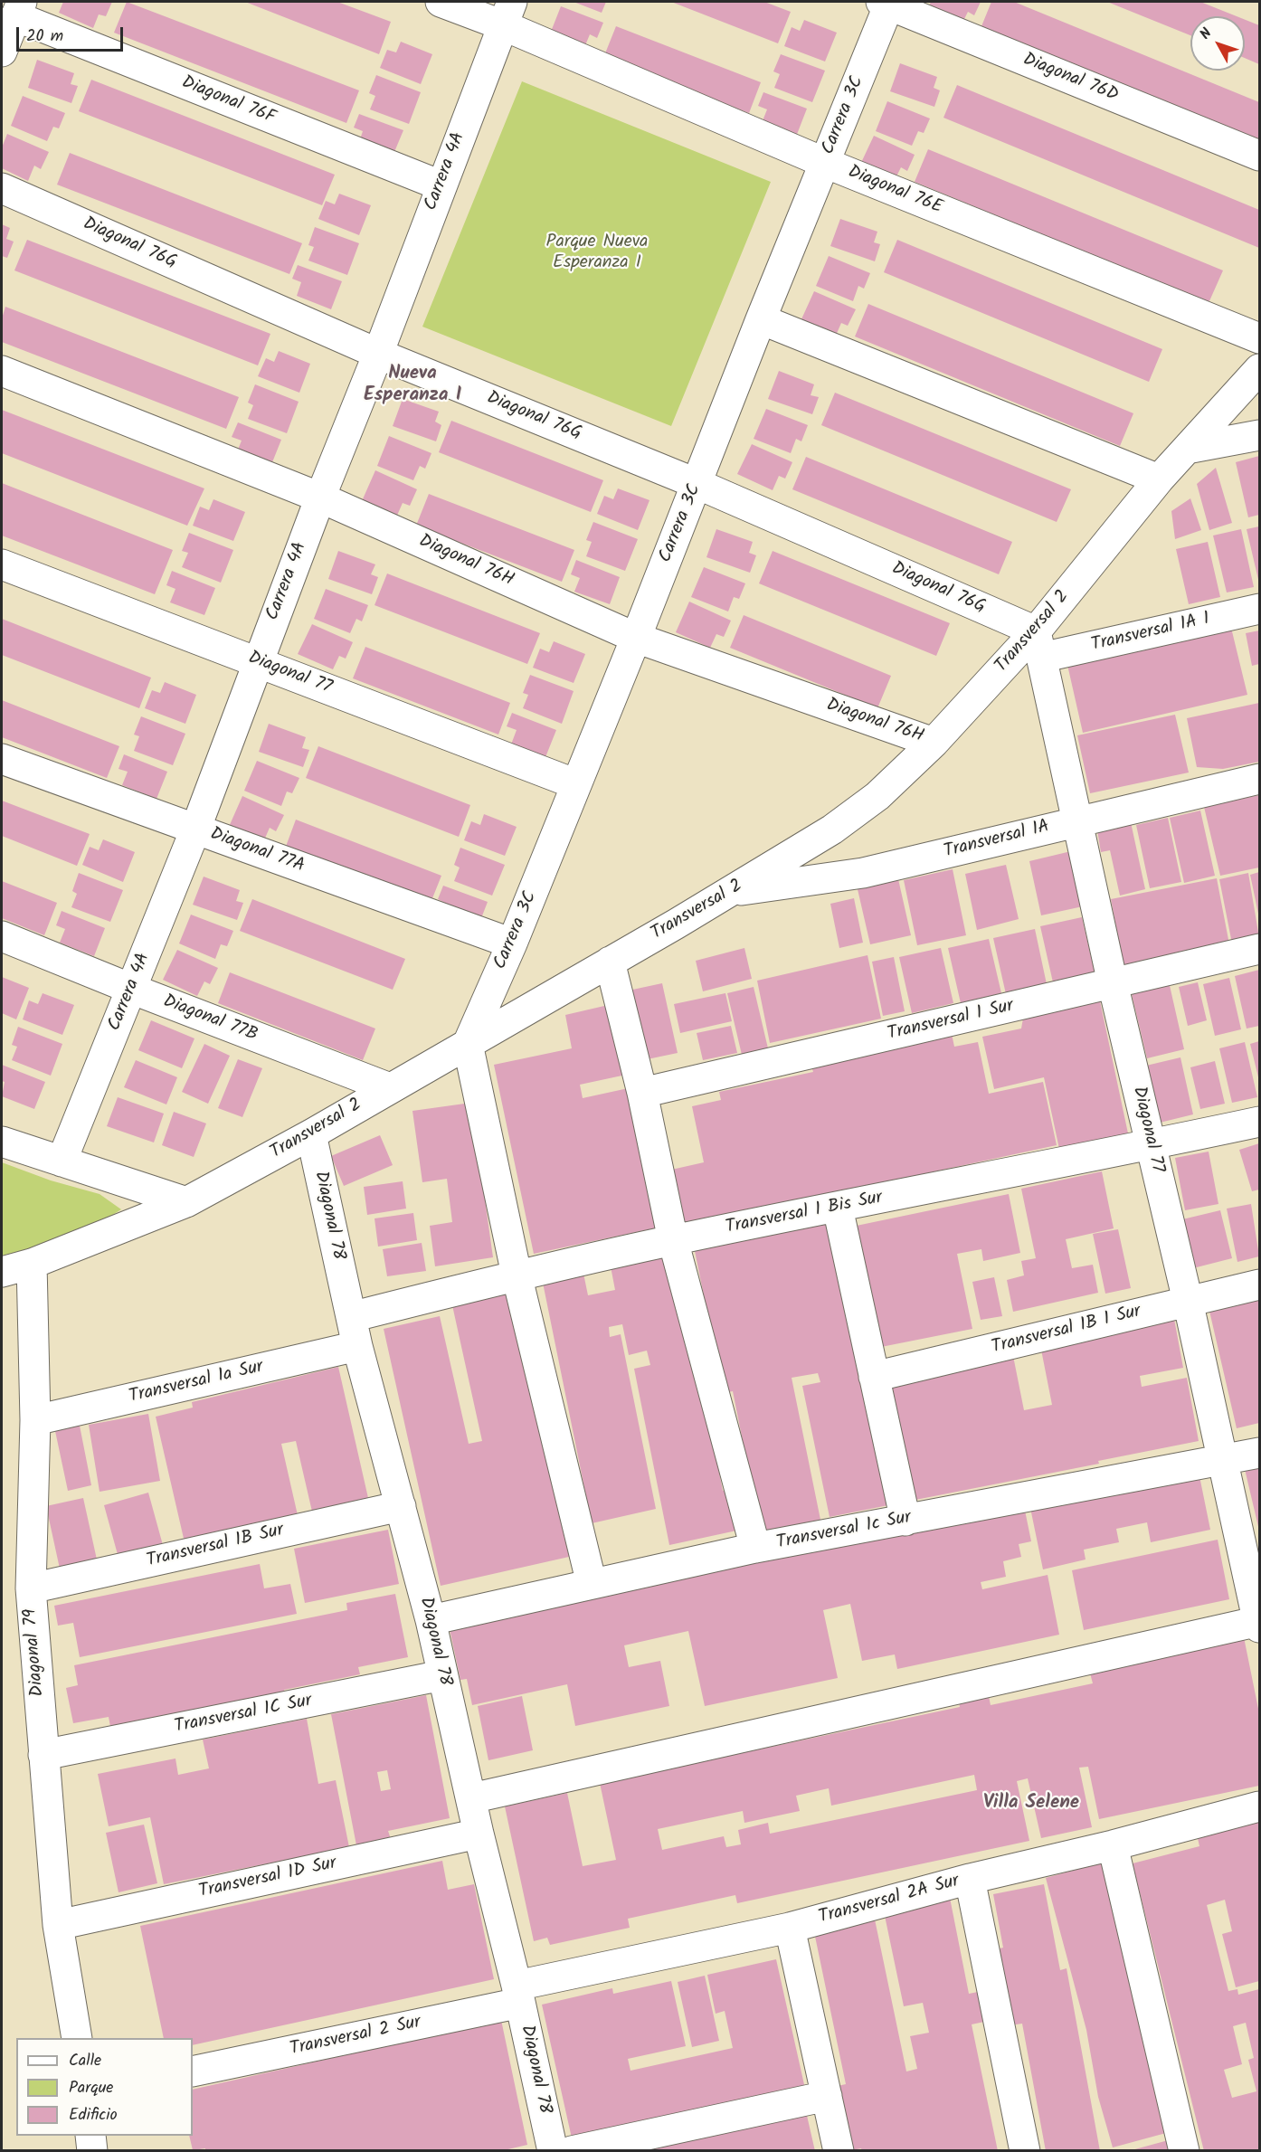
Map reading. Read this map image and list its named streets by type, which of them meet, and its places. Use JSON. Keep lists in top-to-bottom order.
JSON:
{
  "streets": {
    "street": [
      "Diagonal 76D",
      "Diagonal 76F",
      "Carrera 3C",
      "Carrera 4A",
      "Diagonal 76E",
      "Diagonal 76G",
      "Diagonal 76H",
      "Transversal 2",
      "Transversal 1A 1",
      "Diagonal 77",
      "Transversal 1A",
      "Diagonal 77A",
      "Diagonal 77B",
      "Transversal 1 Sur",
      "Transversal 1 Bis Sur",
      "Diagonal 78",
      "Transversal 1B 1 Sur",
      "Transversal 1a Sur",
      "Transversal 1c Sur",
      "Transversal 1B Sur",
      "Diagonal 79",
      "Transversal 1C Sur",
      "Transversal 1D Sur",
      "Transversal 2A Sur",
      "Transversal 2 Sur"
    ]
  },
  "crossings": [
    ["Diagonal 76D", "Carrera 3C"],
    ["Diagonal 76F", "Carrera 4A"],
    ["Carrera 3C", "Diagonal 76E"],
    ["Carrera 3C", "Diagonal 76G"],
    ["Carrera 3C", "Diagonal 76H"],
    ["Carrera 3C", "Transversal 2"],
    ["Carrera 3C", "Diagonal 77"],
    ["Carrera 3C", "Diagonal 77A"],
    ["Carrera 4A", "Diagonal 76E"],
    ["Carrera 4A", "Diagonal 76G"],
    ["Carrera 4A", "Diagonal 76H"],
    ["Carrera 4A", "Diagonal 77"],
    ["Carrera 4A", "Diagonal 77A"],
    ["Carrera 4A", "Diagonal 77B"],
    ["Diagonal 76G", "Transversal 2"],
    ["Diagonal 76G", "Transversal 1A 1"],
    ["Diagonal 76G", "Diagonal 77"],
    ["Diagonal 76H", "Transversal 2"],
    ["Transversal 2", "Transversal 1A 1"],
    ["Transversal 2", "Diagonal 77"],
    ["Transversal 2", "Transversal 1A"],
    ["Transversal 2", "Diagonal 77B"],
    ["Transversal 2", "Diagonal 78"],
    ["Transversal 2", "Diagonal 79"],
    ["Transversal 1A 1", "Diagonal 77"],
    ["Diagonal 77", "Transversal 1A"],
    ["Diagonal 77", "Transversal 1 Sur"],
    ["Diagonal 77", "Transversal 1 Bis Sur"],
    ["Diagonal 77", "Transversal 1B 1 Sur"],
    ["Diagonal 77", "Transversal 1c Sur"],
    ["Transversal 1 Bis Sur", "Diagonal 78"],
    ["Diagonal 78", "Transversal 1a Sur"],
    ["Diagonal 78", "Transversal 1c Sur"],
    ["Diagonal 78", "Transversal 1B Sur"],
    ["Diagonal 78", "Transversal 1C Sur"],
    ["Diagonal 78", "Transversal 1D Sur"],
    ["Diagonal 78", "Transversal 2A Sur"],
    ["Diagonal 78", "Transversal 2 Sur"],
    ["Transversal 1a Sur", "Diagonal 79"],
    ["Transversal 1B Sur", "Diagonal 79"],
    ["Diagonal 79", "Transversal 1C Sur"],
    ["Diagonal 79", "Transversal 1D Sur"],
    ["Transversal 2A Sur", "Transversal 2 Sur"]
  ],
  "districts": ["Nueva Esperanza I", "Villa Selene"],
  "parks": ["Parque Nueva Esperanza I"],
  "legend": ["Calle", "Parque", "Edificio"],
  "scale_bar": "20 m",
  "north": "top left"
}
